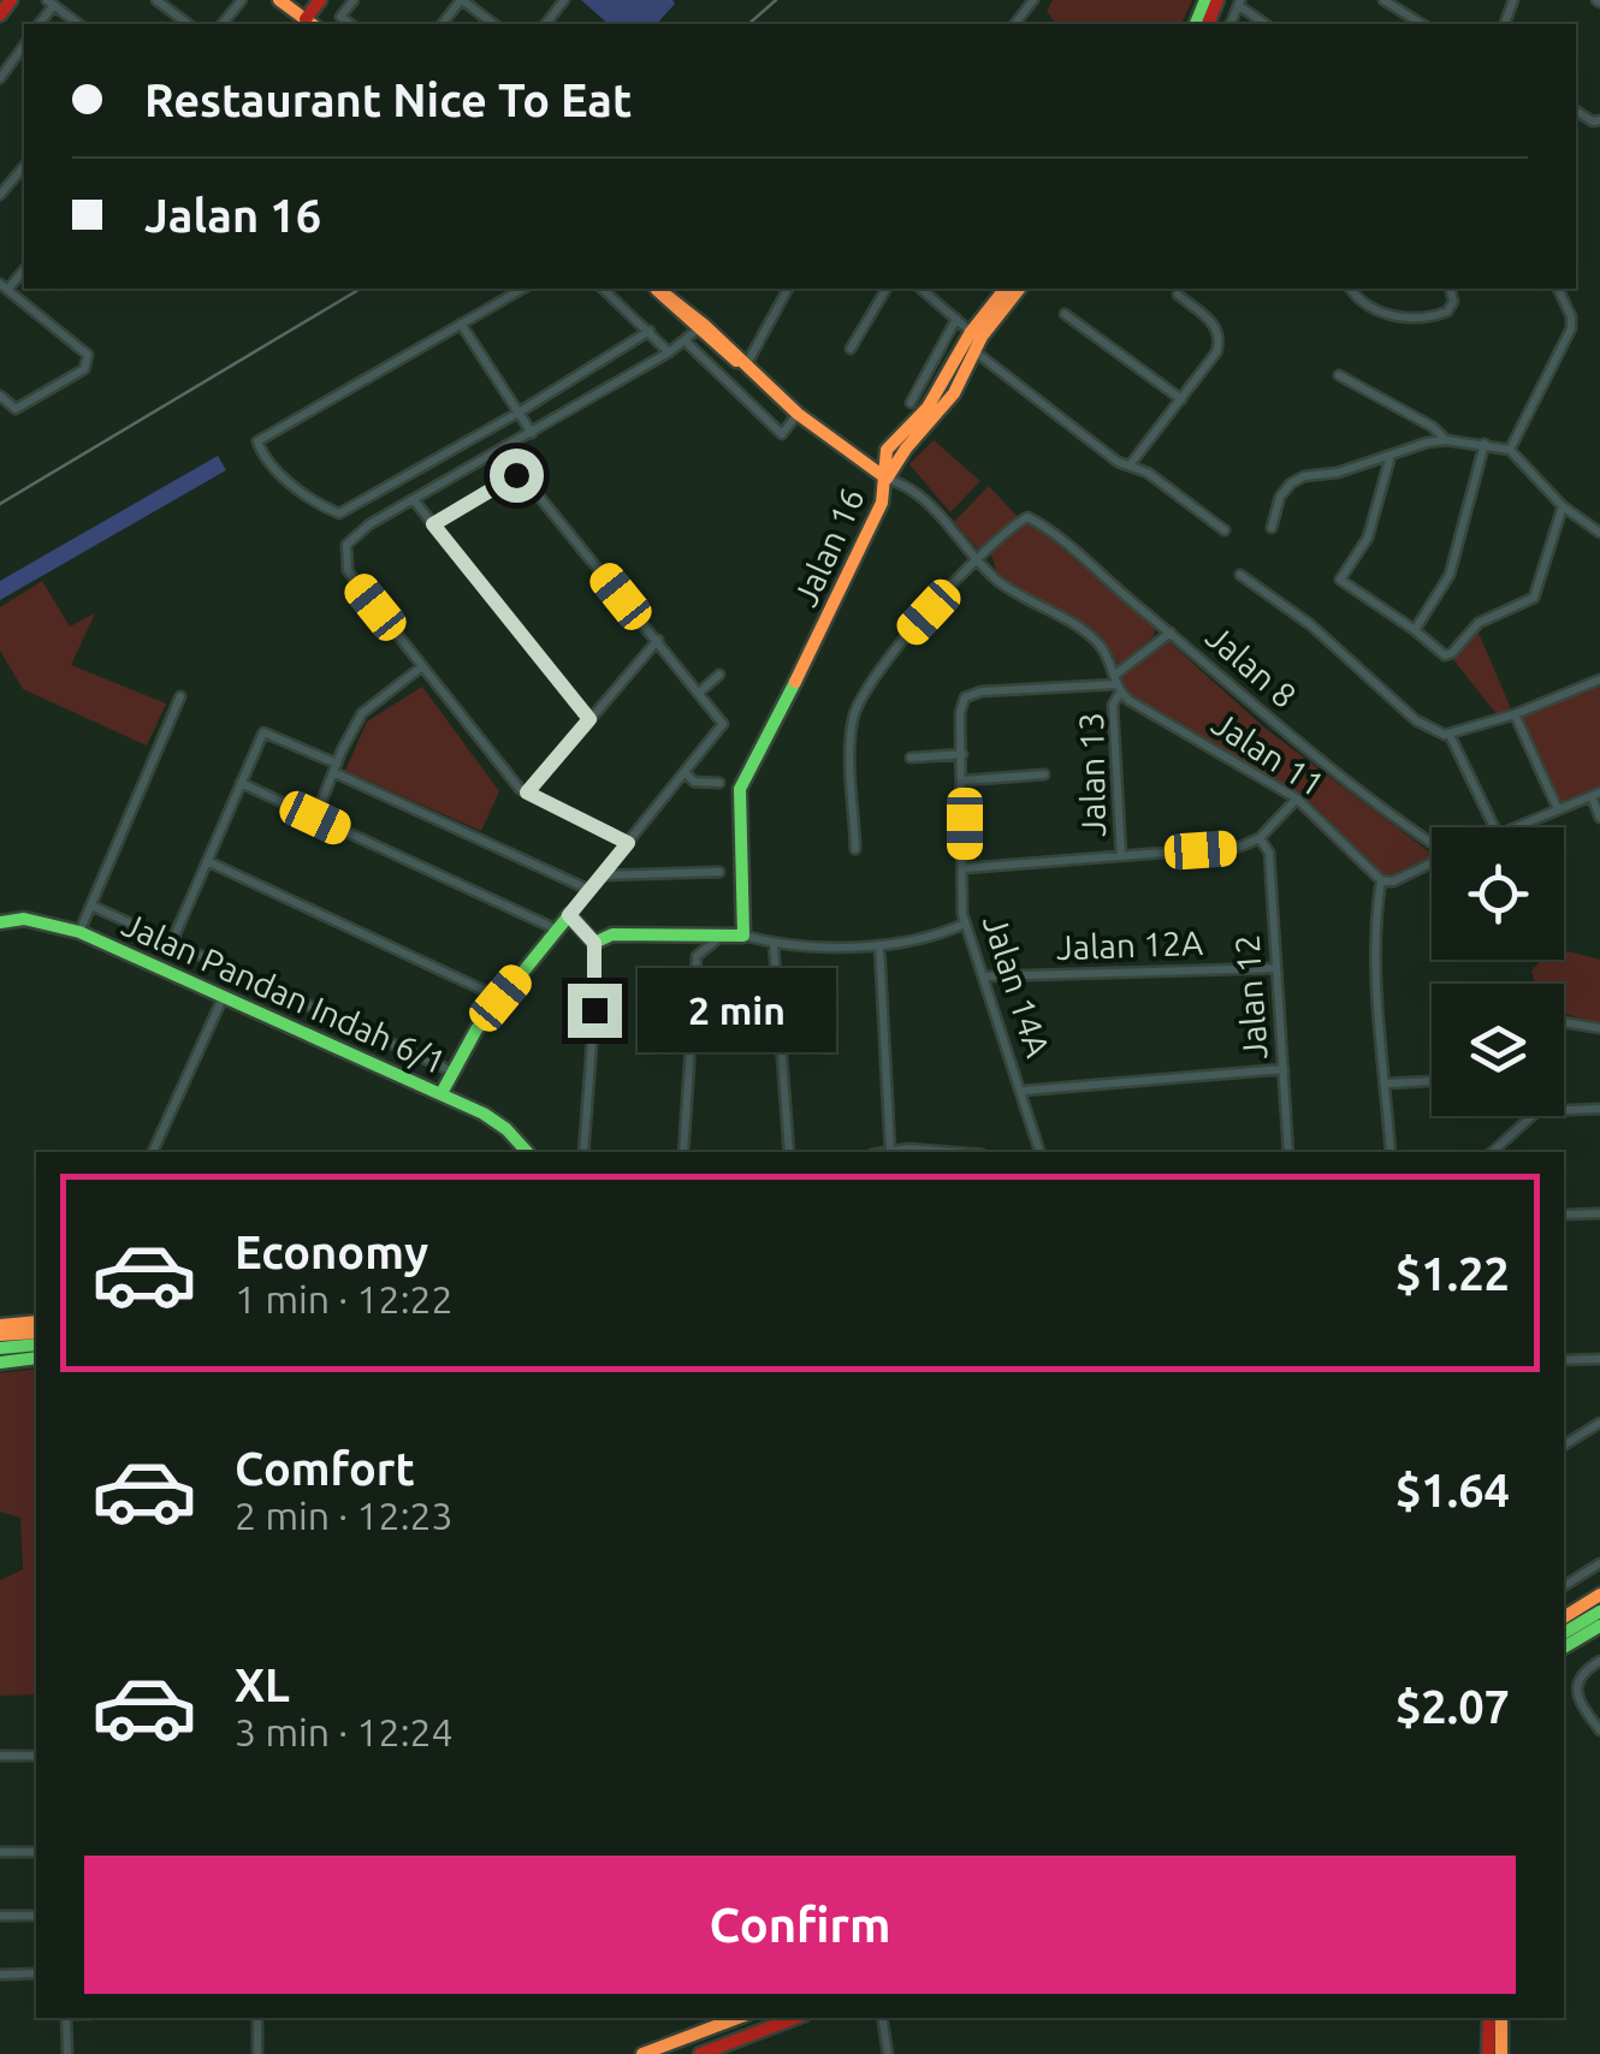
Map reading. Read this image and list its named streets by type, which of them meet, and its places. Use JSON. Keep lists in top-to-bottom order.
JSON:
{
  "streets": {
    "main road": ["Jalan 16", "Jalan Pandan Indah 6/1"],
    "street": [
      "Jalan 8",
      "Jalan 11",
      "Jalan 13",
      "Jalan 12A",
      "Jalan 14A",
      "Jalan 12"
    ]
  },
  "crossings": [
    ["Jalan 16", "Jalan 8"],
    ["Jalan 16", "Jalan 11"],
    ["Jalan 16", "Jalan 13"],
    ["Jalan 16", "Jalan 14A"],
    ["Jalan 11", "Jalan 13"],
    ["Jalan 11", "Jalan 14A"],
    ["Jalan 13", "Jalan 14A"],
    ["Jalan 13", "Jalan 12"],
    ["Jalan 12A", "Jalan 14A"],
    ["Jalan 12A", "Jalan 12"]
  ],
  "page": {
    "banner": ["Restaurant Nice To Eat", "Jalan 16"],
    "bubble": "2 min",
    "list": [
      {
        "name": "Economy",
        "note": "1 min · 12:22",
        "value": "$1.22"
      },
      {
        "name": "Comfort",
        "note": "2 min · 12:23",
        "value": "$1.64"
      },
      {
        "name": "XL",
        "note": "3 min · 12:24",
        "value": "$2.07"
      }
    ],
    "buttons": "Confirm"
  }
}
